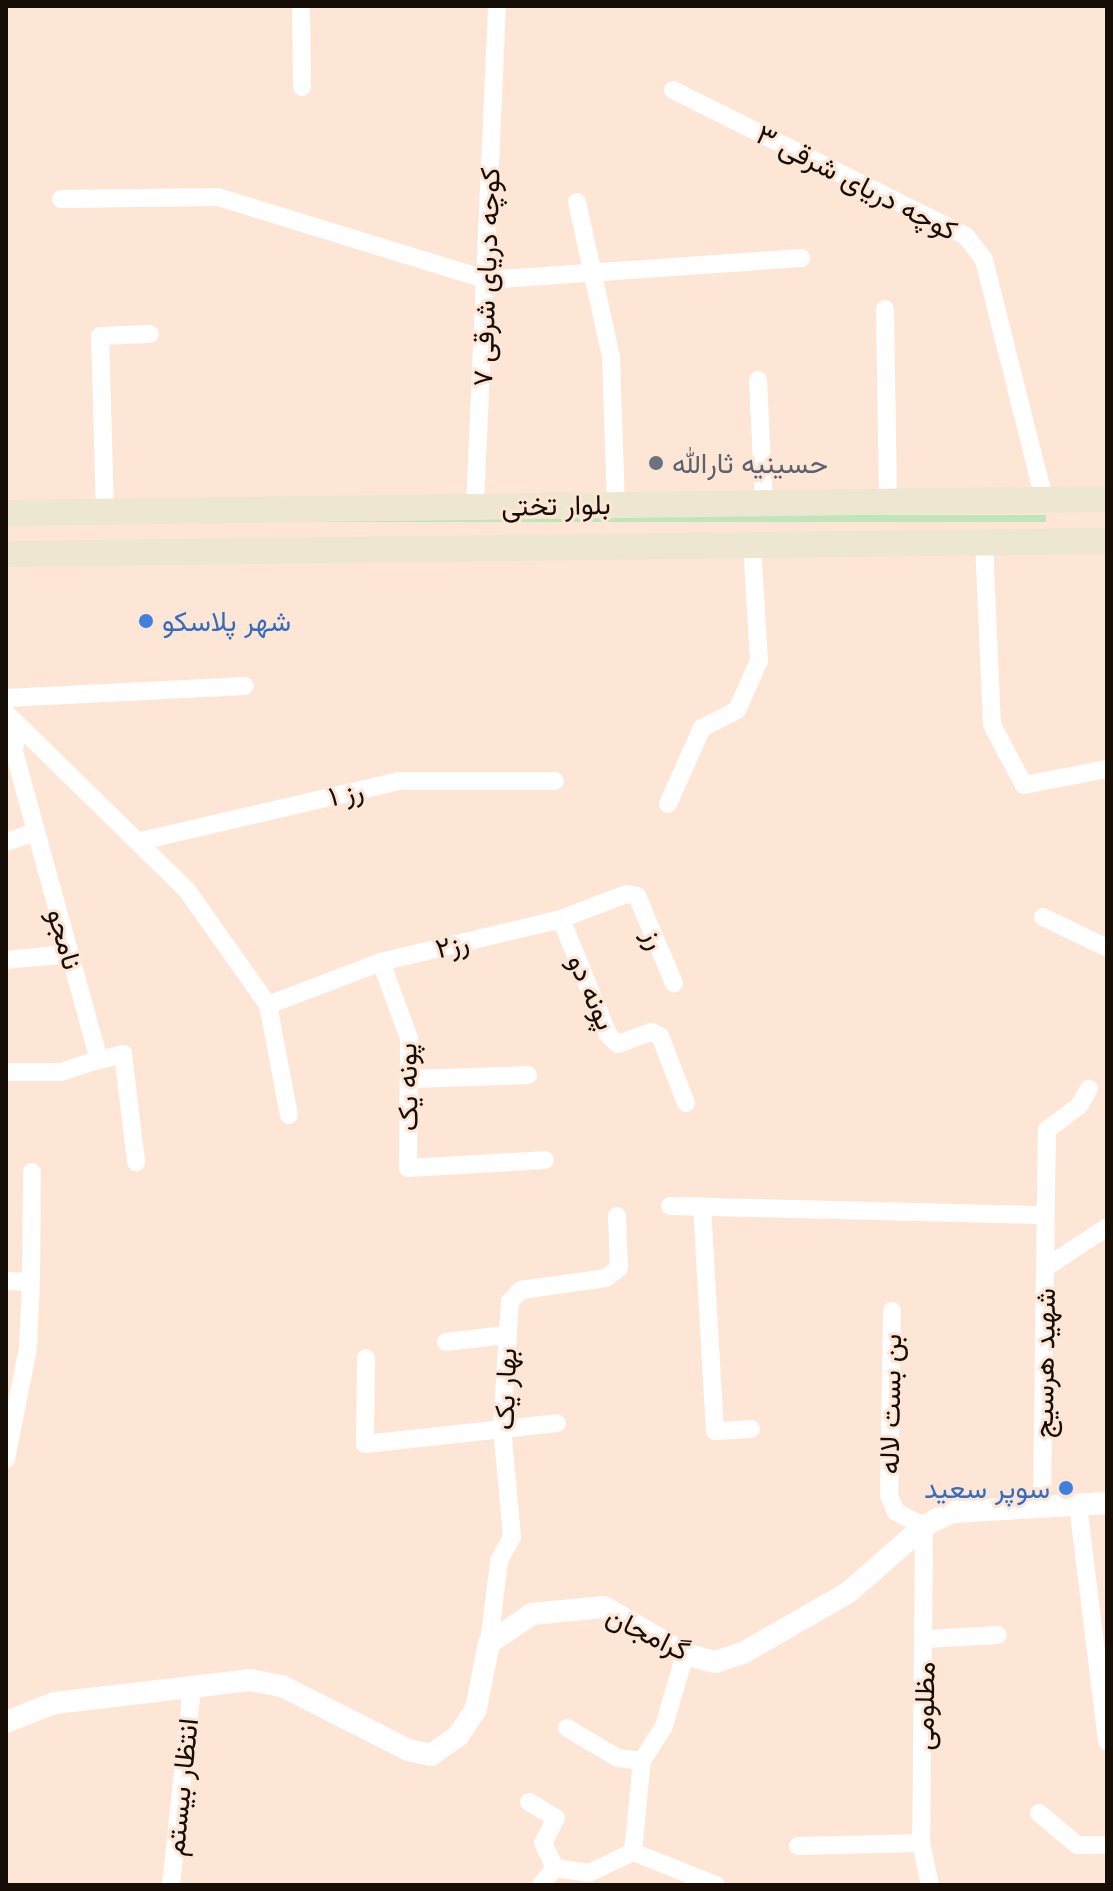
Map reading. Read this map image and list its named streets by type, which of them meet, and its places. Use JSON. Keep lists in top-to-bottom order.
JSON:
{
  "streets": {
    "main road": ["بلوار تختی"],
    "street": [
      "کوچه دریای شرقی ۳",
      "کوچه دریای شرقی ۷",
      "رز ۱",
      "نامجو",
      "رز",
      "رز۲",
      "پونه دو",
      "پونه یک",
      "شهید هرسیج",
      "بهار یک",
      "بن بست لاله",
      "گرامجان",
      "مظلومی",
      "انتظار بیستم"
    ]
  },
  "crossings": [
    ["کوچه دریای شرقی ۳", "بلوار تختی"],
    ["کوچه دریای شرقی ۷", "بلوار تختی"],
    ["رز", "رز۲"],
    ["رز۲", "پونه دو"],
    ["رز۲", "پونه یک"],
    ["شهید هرسیج", "گرامجان"],
    ["بهار یک", "گرامجان"],
    ["بن بست لاله", "گرامجان"],
    ["بن بست لاله", "مظلومی"],
    ["گرامجان", "مظلومی"]
  ],
  "places": ["حسینیه ثارالله", "شهر پلاسکو", "سوپر سعید"]
}
